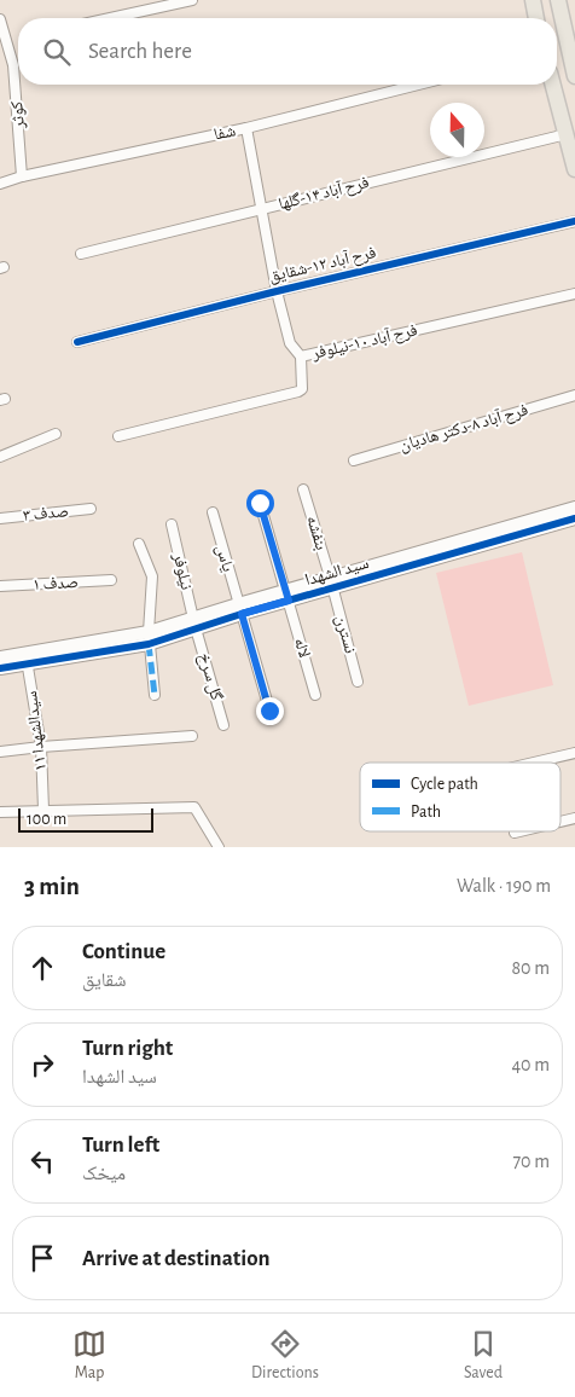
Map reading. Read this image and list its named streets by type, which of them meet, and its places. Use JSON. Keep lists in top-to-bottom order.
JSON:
{
  "streets": {
    "street": [
      "کوثر",
      "شفا",
      "فرح آباد ۱۴-گلها",
      "فرح آباد ۱۲-شقایق",
      "فرح آباد ۱۰-نیلوفر",
      "فرح آباد ۸-دکتر هادیان",
      "صدف ۳",
      "بنفشه",
      "یاس",
      "نیلوفر",
      "سید الشهدا",
      "صدف ۱",
      "نسترن",
      "لاله",
      "گل سرخ",
      "سیدالشهدا ۱۱"
    ]
  },
  "crossings": [
    ["کوثر", "شفا"],
    ["بنفشه", "سید الشهدا"],
    ["بنفشه", "نسترن"],
    ["یاس", "سید الشهدا"],
    ["نیلوفر", "سید الشهدا"],
    ["نیلوفر", "گل سرخ"],
    ["سید الشهدا", "نسترن"],
    ["سید الشهدا", "لاله"],
    ["سید الشهدا", "گل سرخ"],
    ["سید الشهدا", "سیدالشهدا ۱۱"]
  ],
  "legend": ["Cycle path", "Path"],
  "scale_bar": "100 m",
  "north": "top",
  "page": {
    "search": "Search here",
    "scale": "100 m",
    "heading": ["3 min", "Walk · 190 m"],
    "list": [
      ["Continue", "شقایق", "80 m"],
      ["Turn right", "سید الشهدا", "40 m"],
      ["Turn left", "میخک", "70 m"],
      "Arrive at destination"
    ],
    "nav": ["Map", "Directions", "Saved"]
  }
}
